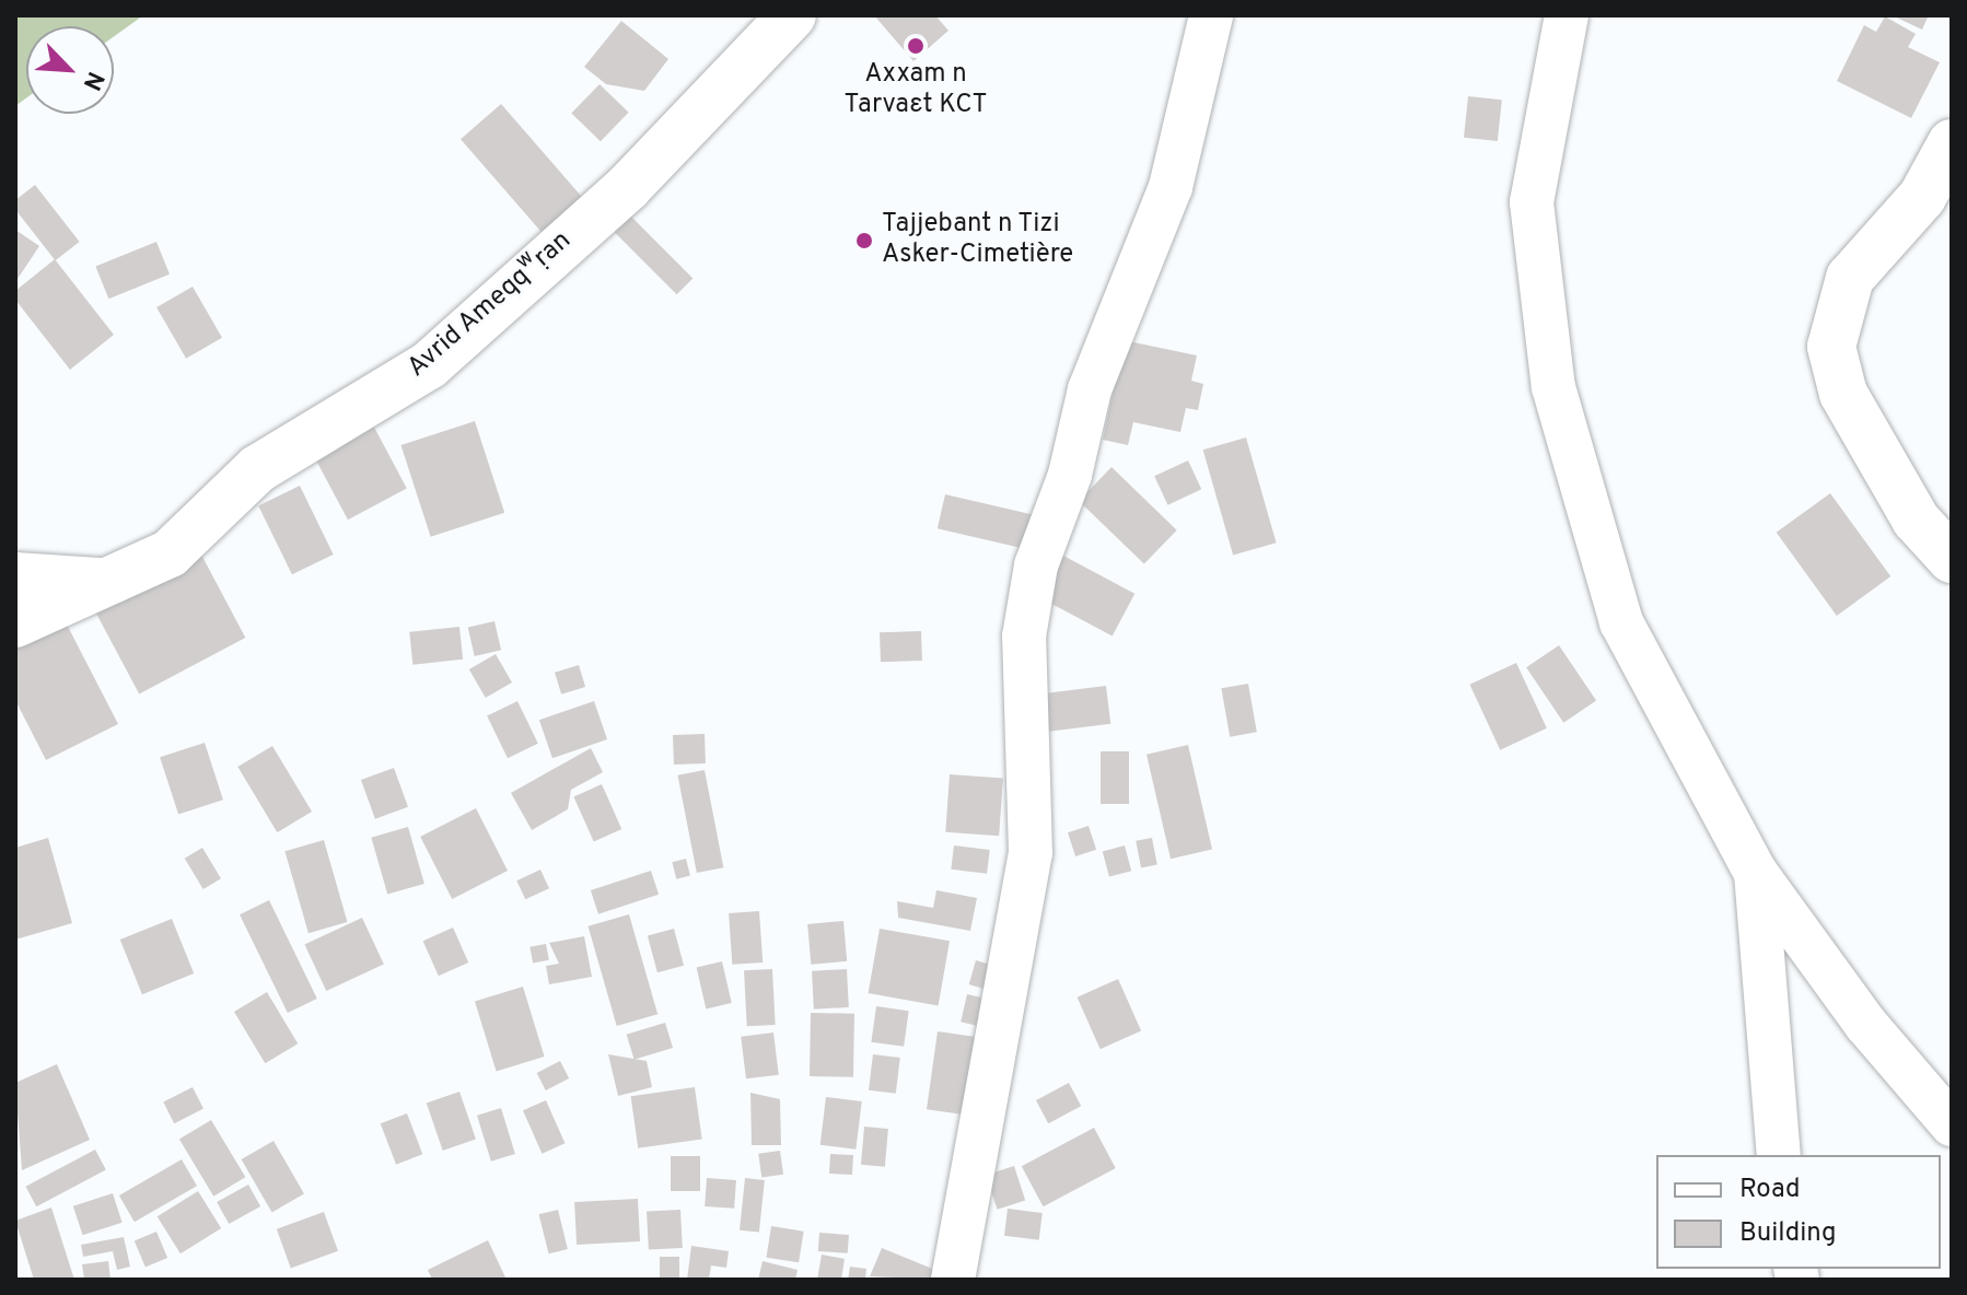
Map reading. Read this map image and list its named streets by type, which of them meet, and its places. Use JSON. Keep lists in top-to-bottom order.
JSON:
{
  "streets": {
    "street": ["Avrid Ameqqʷṛan"]
  },
  "places": ["Axxam n Tarvaɛt KCT", "Tajjebant n Tizi Asker-Cimetière"],
  "legend": ["Road", "Building"],
  "north": "bottom right"
}
